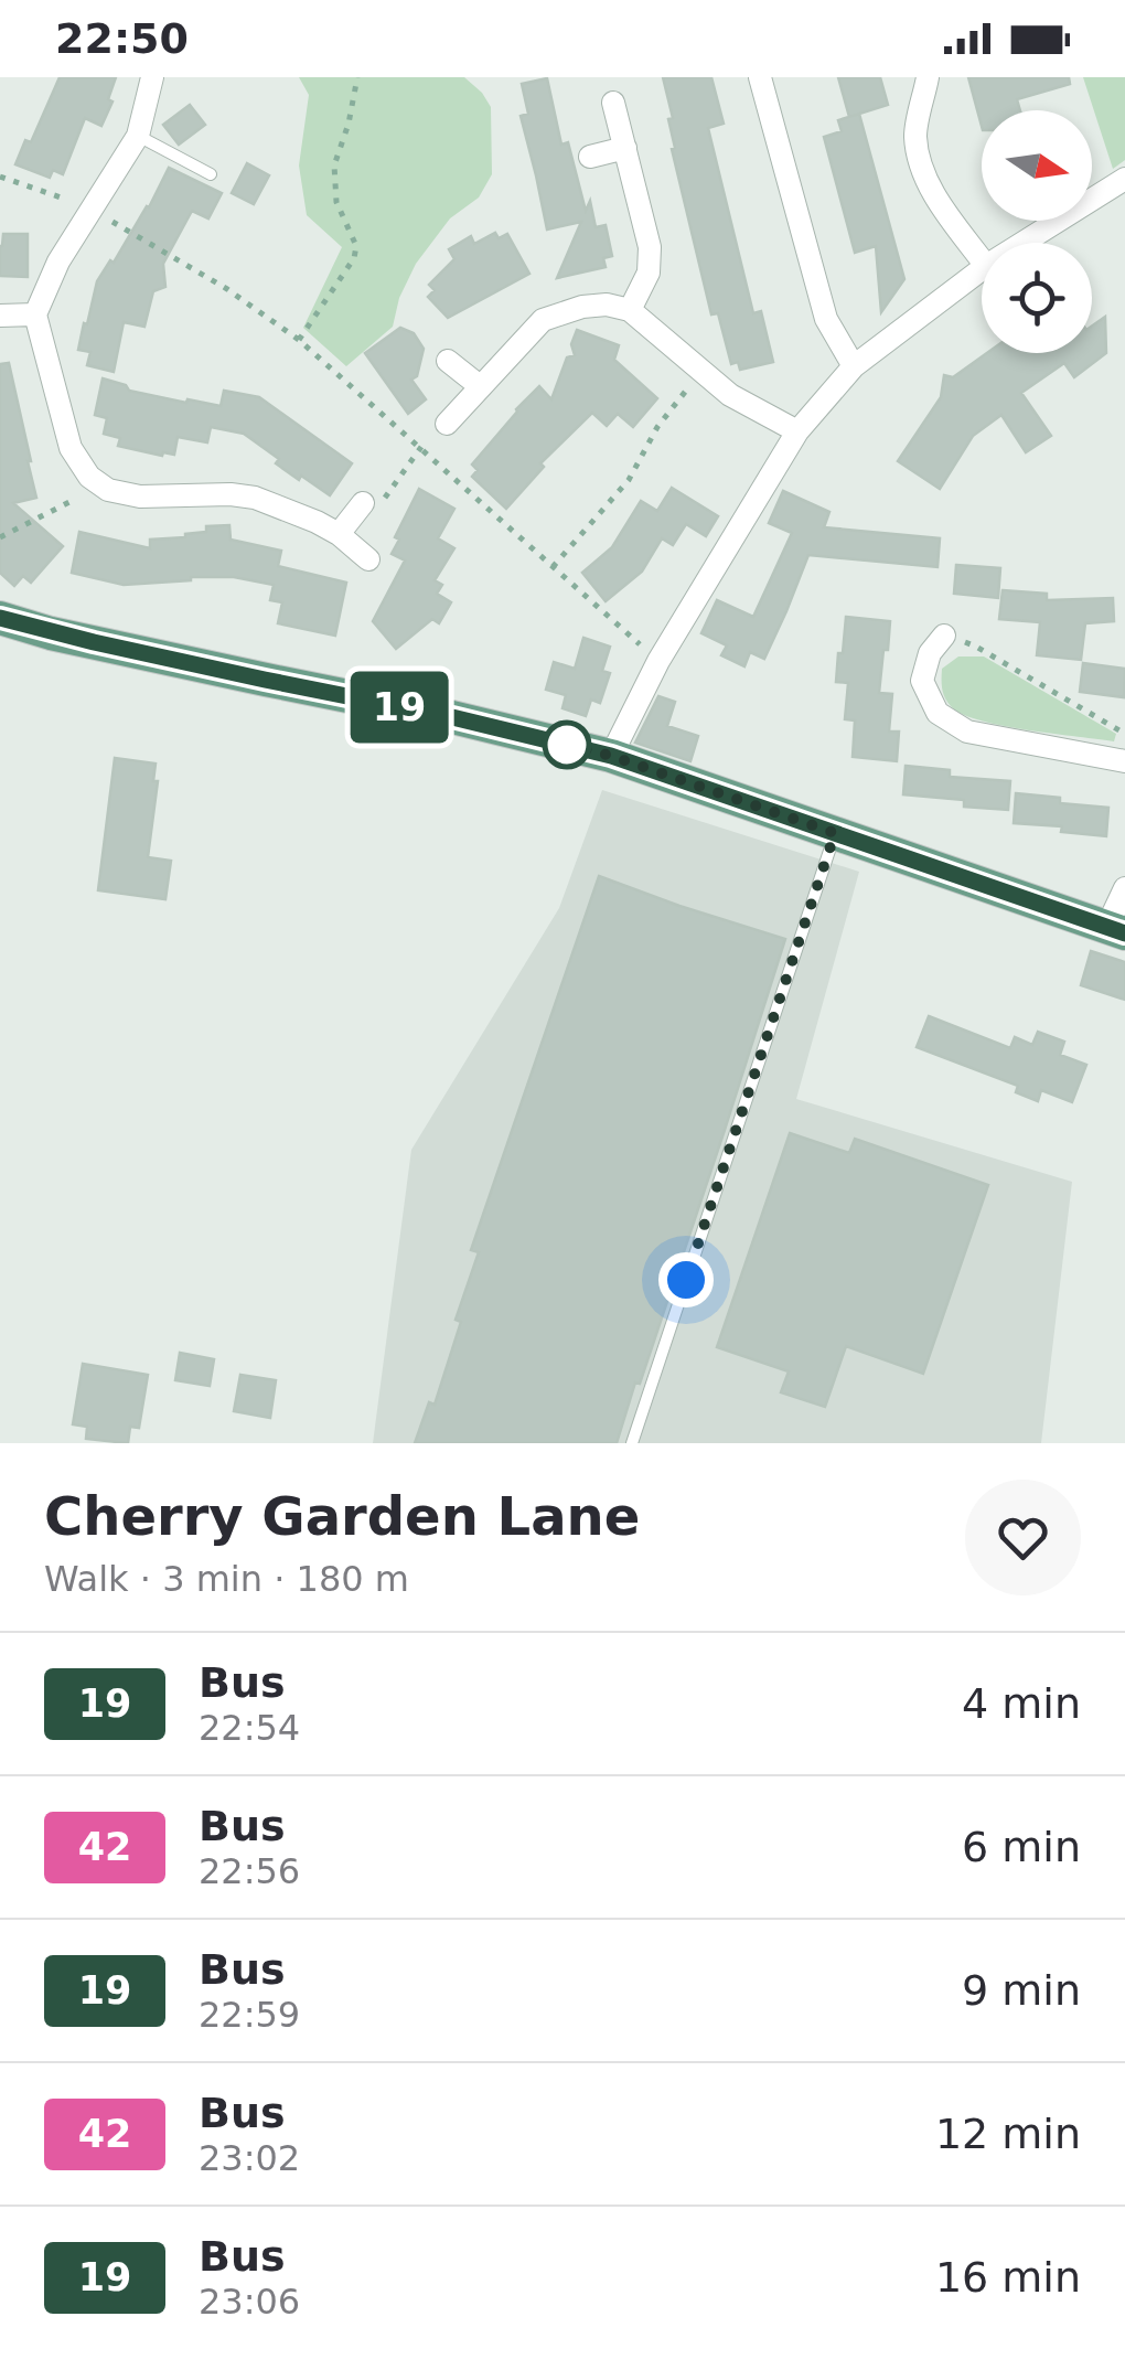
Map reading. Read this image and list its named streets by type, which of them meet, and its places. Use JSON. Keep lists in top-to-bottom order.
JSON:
{
  "lines": ["bus line 19"],
  "north": "right",
  "page": {
    "status": "22:50",
    "on_map": "19",
    "heading": ["Cherry Garden Lane", "Walk · 3 min · 180 m"],
    "list": [
      {
        "mark": "19",
        "name": "Bus",
        "note": "22:54",
        "value": "4 min"
      },
      {
        "mark": "42",
        "name": "Bus",
        "note": "22:56",
        "value": "6 min"
      },
      {
        "mark": "19",
        "name": "Bus",
        "note": "22:59",
        "value": "9 min"
      },
      {
        "mark": "42",
        "name": "Bus",
        "note": "23:02",
        "value": "12 min"
      },
      {
        "mark": "19",
        "name": "Bus",
        "note": "23:06",
        "value": "16 min"
      }
    ]
  }
}
